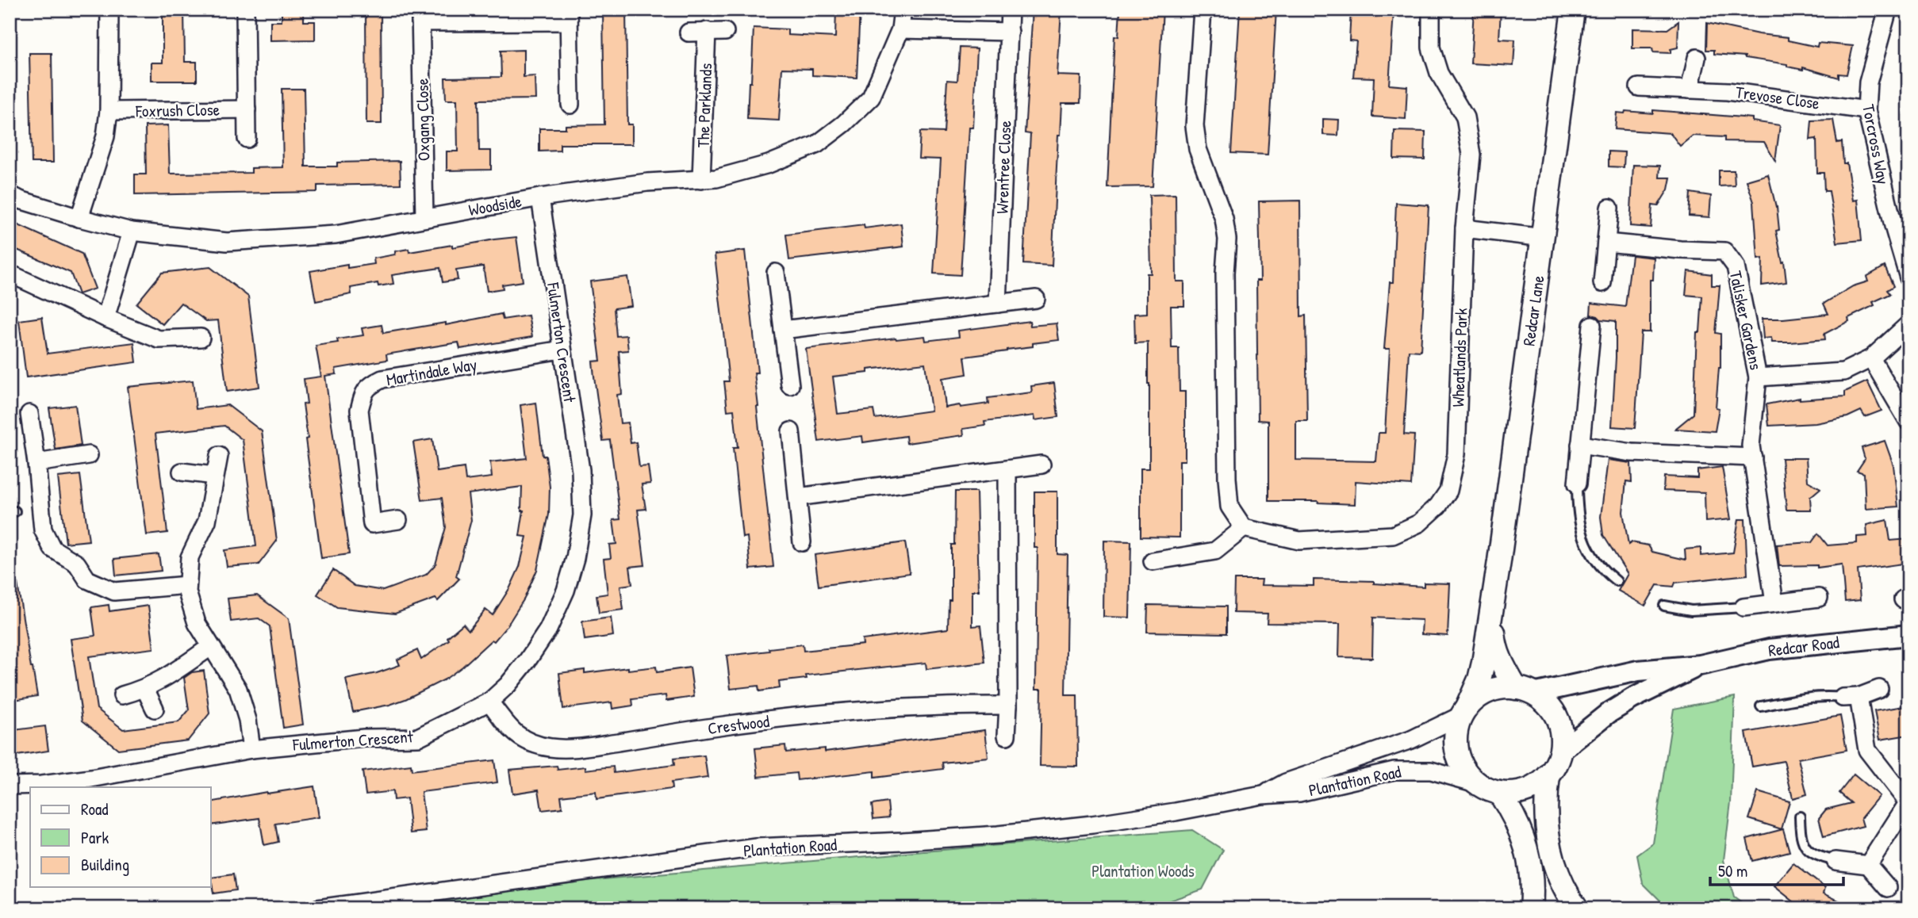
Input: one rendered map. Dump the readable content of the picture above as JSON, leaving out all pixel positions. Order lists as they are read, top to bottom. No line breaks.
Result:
{"streets":{"main road":["Redcar Lane"],"street":["Trevose Close","The Parklands","Foxrush Close","Oxgang Close","Torcross Way","Wrentree Close","Woodside","Talisker Gardens","Fulmerton Crescent","Wheatlands Park","Martindale Way","Redcar Road","Crestwood","Plantation Road"]},"crossings":[["Trevose Close","Torcross Way"],["The Parklands","Woodside"],["Oxgang Close","Woodside"],["Woodside","Fulmerton Crescent"],["Redcar Lane","Redcar Road"],["Redcar Lane","Plantation Road"],["Fulmerton Crescent","Martindale Way"],["Fulmerton Crescent","Crestwood"],["Redcar Road","Plantation Road"]],"parks":["Plantation Woods"],"legend":["Road","Park","Building"],"scale_bar":"50 m"}
